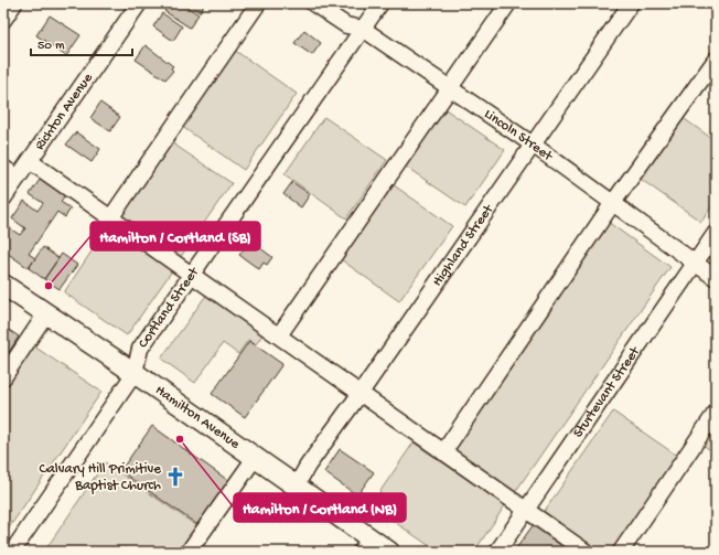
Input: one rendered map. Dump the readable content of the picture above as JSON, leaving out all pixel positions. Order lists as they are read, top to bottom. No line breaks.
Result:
{"streets":{"main road":["Hamilton Avenue"],"street":["Richton Avenue","Lincoln Street","Highland Street","Cortland Street","Sturtevant Street"]},"crossings":[["Lincoln Street","Highland Street"],["Lincoln Street","Cortland Street"],["Lincoln Street","Sturtevant Street"],["Highland Street","Hamilton Avenue"],["Cortland Street","Hamilton Avenue"]],"places":{"other":["Hamilton / Cortland (SB)","Hamilton / Cortland (NB)"],"church":["Calvary Hill Primitive Baptist Church"]},"scale_bar":"50 m"}
